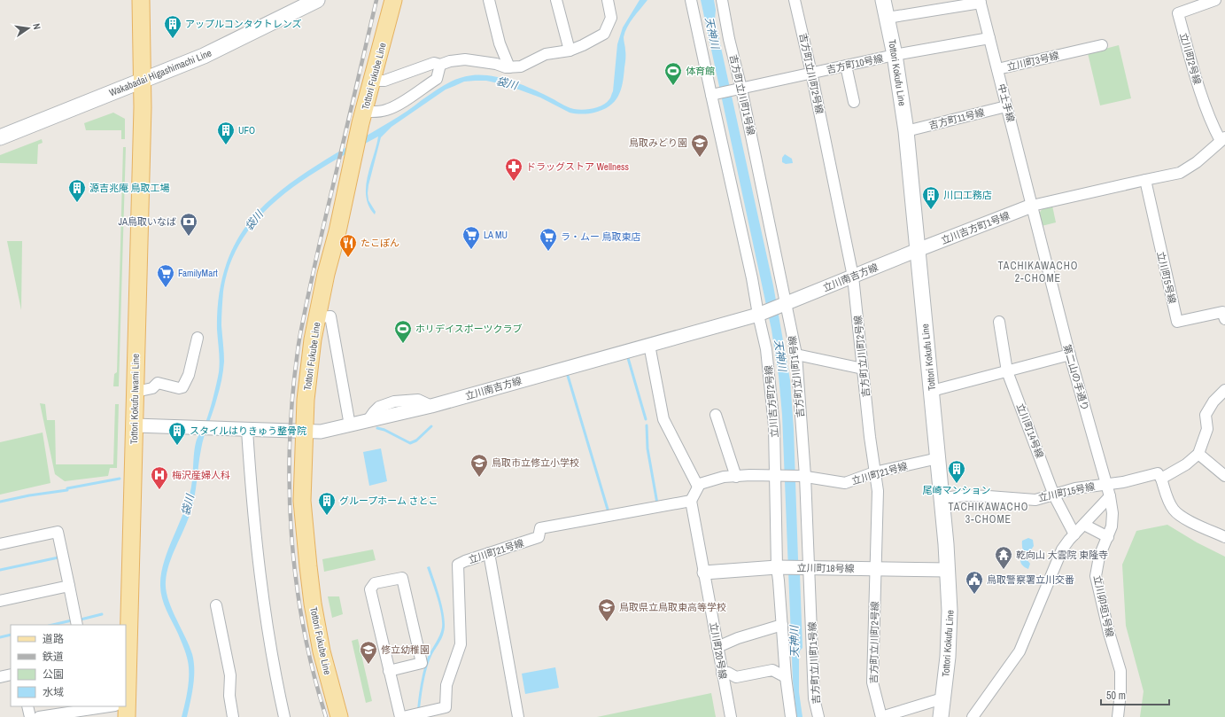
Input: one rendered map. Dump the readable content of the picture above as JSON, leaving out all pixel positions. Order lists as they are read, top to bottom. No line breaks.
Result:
{"streets":{"main road":["Wakabadai Higashimachi Line","Tottori Kokufu Line","Tottori Fukube Line","Tottori Kokufu Iwami Line"],"street":["立川町2号線","立川町3号線","吉方町10号線","吉方町立川町2号線","吉方町立川町1号線","中土手線","吉方町11号線","立川吉方町1号線","立川南吉方線","立川町5号線","第二山の手通り","立川吉方町2号線","立川町14号線","立川町21号線","立川町15号線","立川町18号線","立川卯垣1号線","立川町20号線"]},"crossings":[["立川町3号線","中土手線"],["吉方町10号線","Tottori Kokufu Line"],["吉方町10号線","吉方町立川町2号線"],["吉方町10号線","吉方町立川町1号線"],["吉方町10号線","中土手線"],["吉方町10号線","立川吉方町2号線"],["Wakabadai Higashimachi Line","Tottori Kokufu Iwami Line"],["Tottori Kokufu Line","吉方町11号線"],["Tottori Kokufu Line","立川吉方町1号線"],["Tottori Kokufu Line","立川南吉方線"],["Tottori Kokufu Line","立川町21号線"],["Tottori Kokufu Line","立川町15号線"],["Tottori Kokufu Line","立川町18号線"],["吉方町立川町2号線","立川南吉方線"],["吉方町立川町2号線","立川町21号線"],["吉方町立川町2号線","立川町18号線"],["Tottori Fukube Line","立川南吉方線"],["吉方町立川町1号線","立川南吉方線"],["吉方町立川町1号線","立川町21号線"],["吉方町立川町1号線","立川町18号線"],["中土手線","吉方町11号線"],["中土手線","立川吉方町1号線"],["中土手線","第二山の手通り"],["立川吉方町1号線","立川南吉方線"],["立川吉方町1号線","第二山の手通り"],["立川南吉方線","Tottori Kokufu Iwami Line"],["立川南吉方線","立川吉方町2号線"],["第二山の手通り","立川町15号線"],["第二山の手通り","立川卯垣1号線"],["立川吉方町2号線","立川町21号線"],["立川吉方町2号線","立川町18号線"],["立川町14号線","立川町15号線"],["立川町21号線","立川町20号線"],["立川町18号線","立川町20号線"]],"districts":["TACHIKAWACHO 2-CHOME","TACHIKAWACHO 3-CHOME"],"water":["天神川","袋川"],"places":{"building":["アップルコンタクトレンズ","UFO","源吉兆庵 鳥取工場","川口工務店","スタイルはりきゅう整骨院","尾崎マンション","グループホーム さとこ"],"sports":["体育館","ホリデイスポーツクラブ"],"school or university":["鳥取みどり園","鳥取市立修立小学校","鳥取県立鳥取東高等学校","修立幼稚園"],"pharmacy":["ドラッグストア Wellness"],"bank":["JA鳥取いなば"],"supermarket":["LA MU","ラ・ムー 鳥取東店","FamilyMart"],"restaurant":["たこぽん"],"hospital":["梅沢産婦人科"],"temple":["乾向山 大雲院 東隆寺"],"public building":["鳥取警察署立川交番"]},"legend":["道路","鉄道","公園","水域"],"scale_bar":"50 m","north":"right"}
